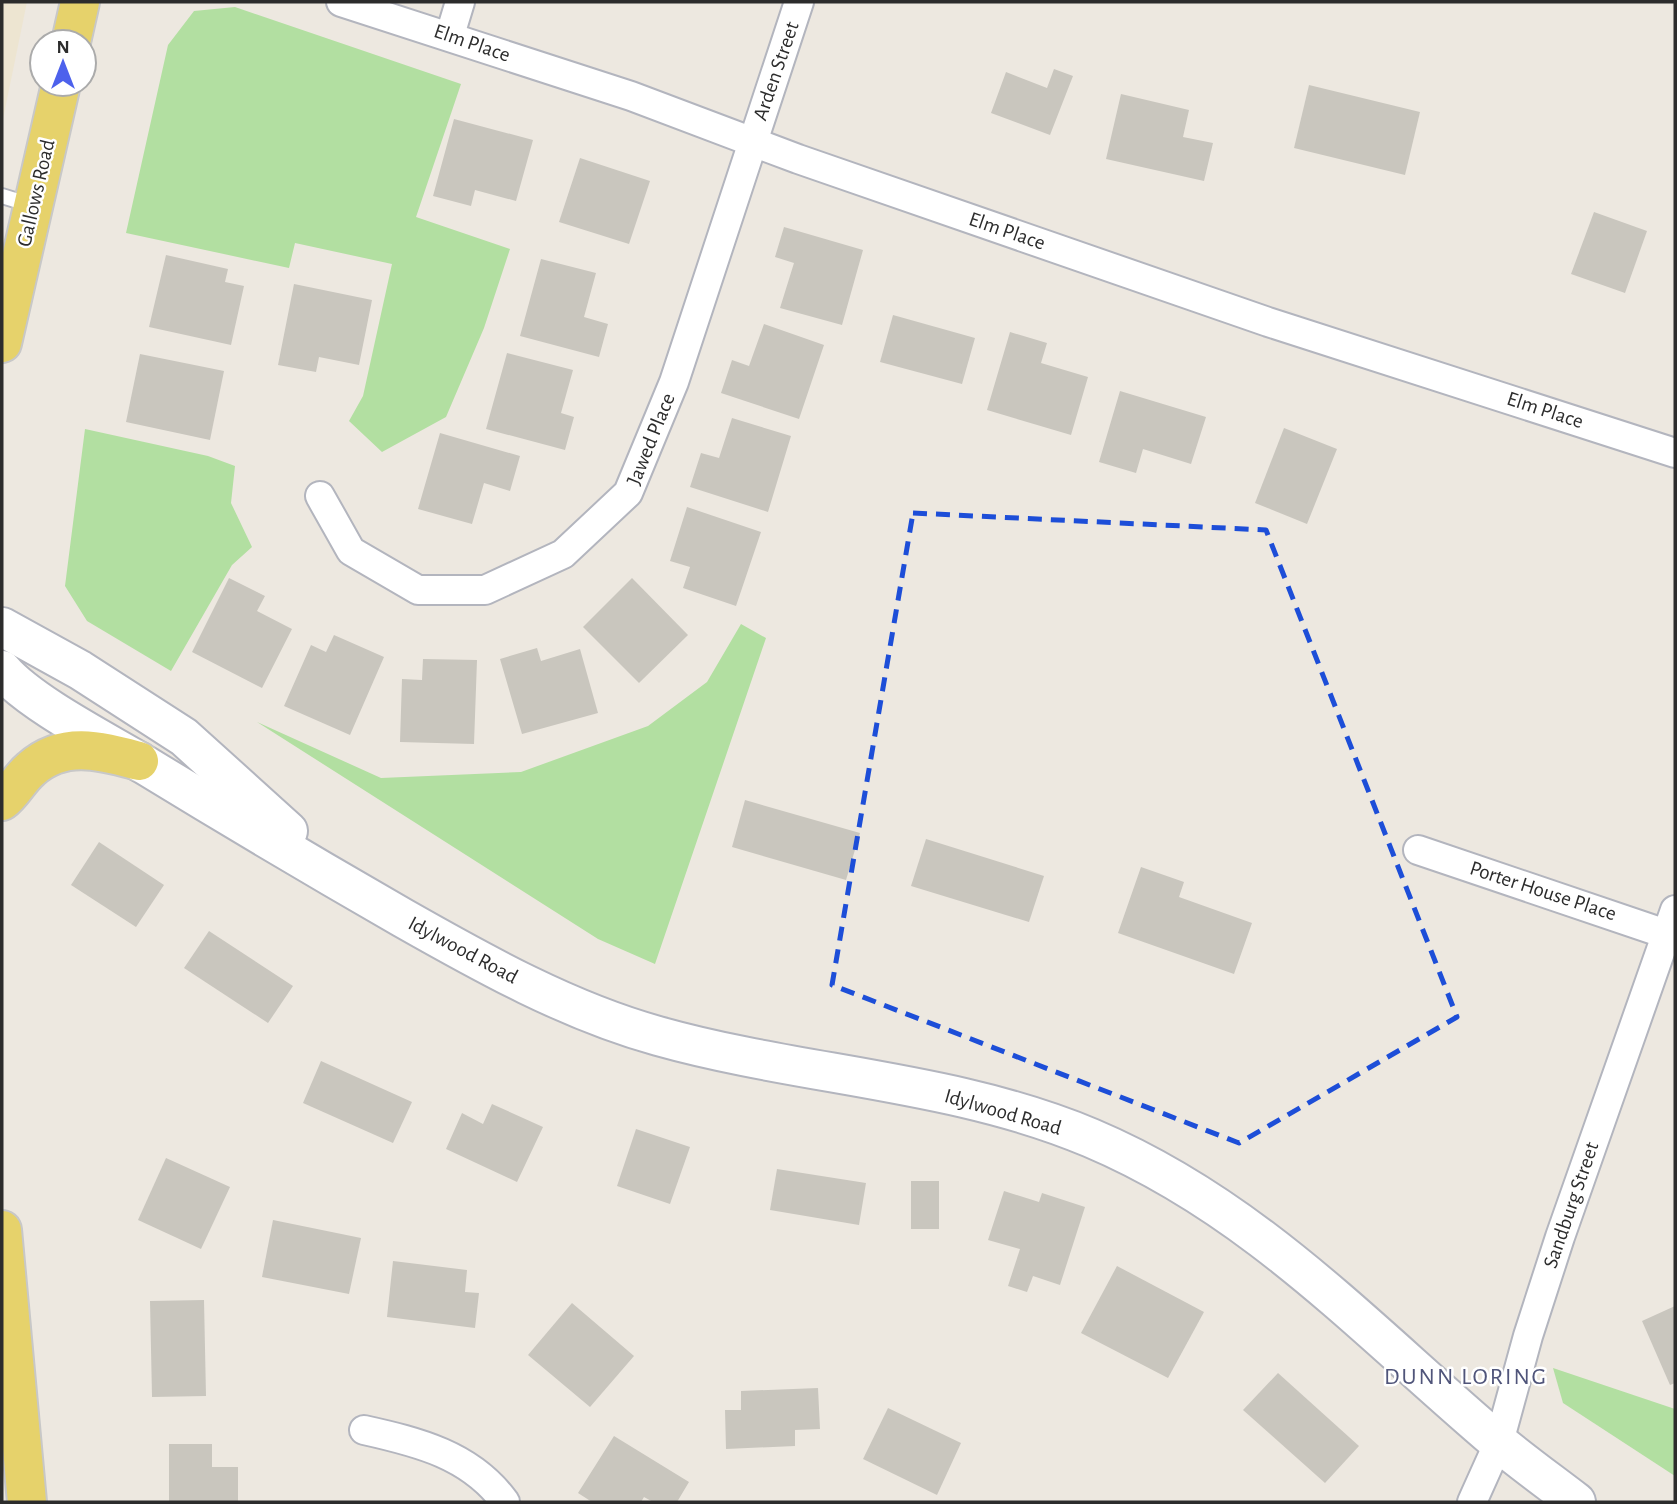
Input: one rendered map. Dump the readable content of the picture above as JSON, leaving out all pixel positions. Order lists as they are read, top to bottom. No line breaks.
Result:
{"streets":{"main road":["Gallows Road","Idylwood Road"],"street":["Elm Place","Arden Street","Jawed Place","Porter House Place","Sandburg Street"]},"crossings":[["Elm Place","Arden Street"],["Elm Place","Jawed Place"],["Arden Street","Jawed Place"],["Porter House Place","Sandburg Street"],["Idylwood Road","Sandburg Street"]],"districts":["DUNN LORING"],"north":"top"}
